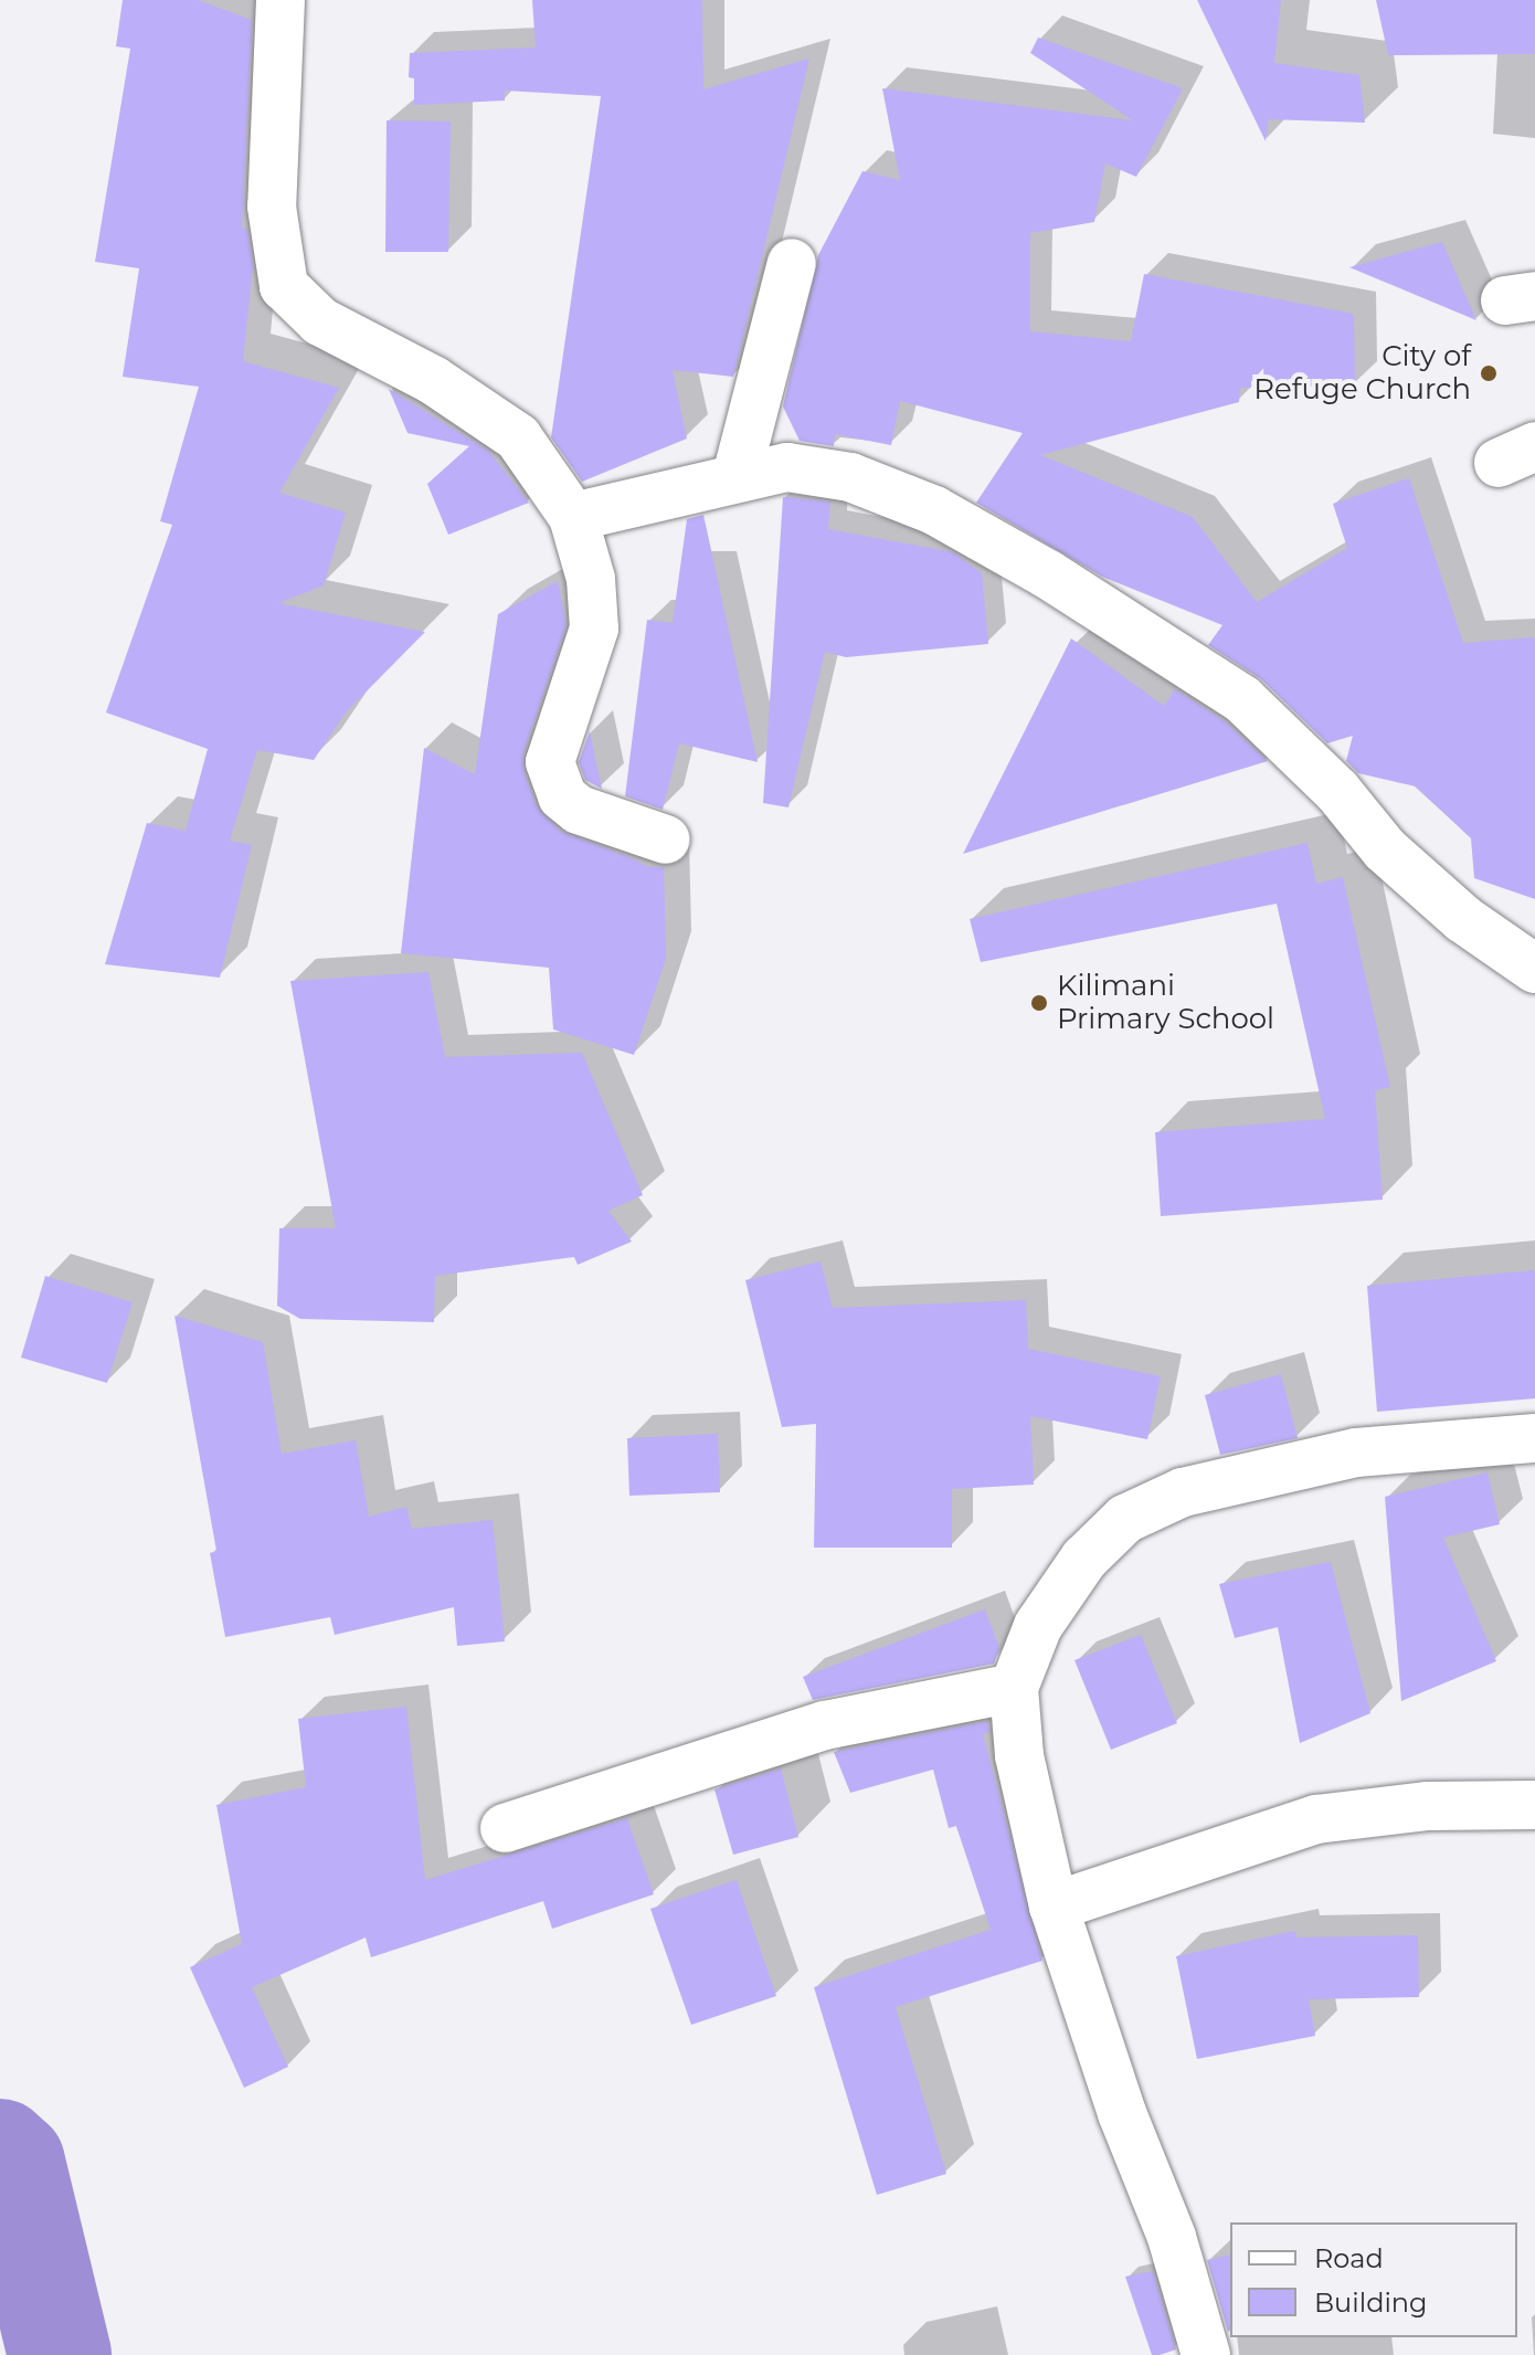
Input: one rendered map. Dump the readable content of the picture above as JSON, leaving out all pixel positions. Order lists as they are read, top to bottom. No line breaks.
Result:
{"places":["City of Refuge Church","Kilimani Primary School"],"legend":["Road","Building"]}
